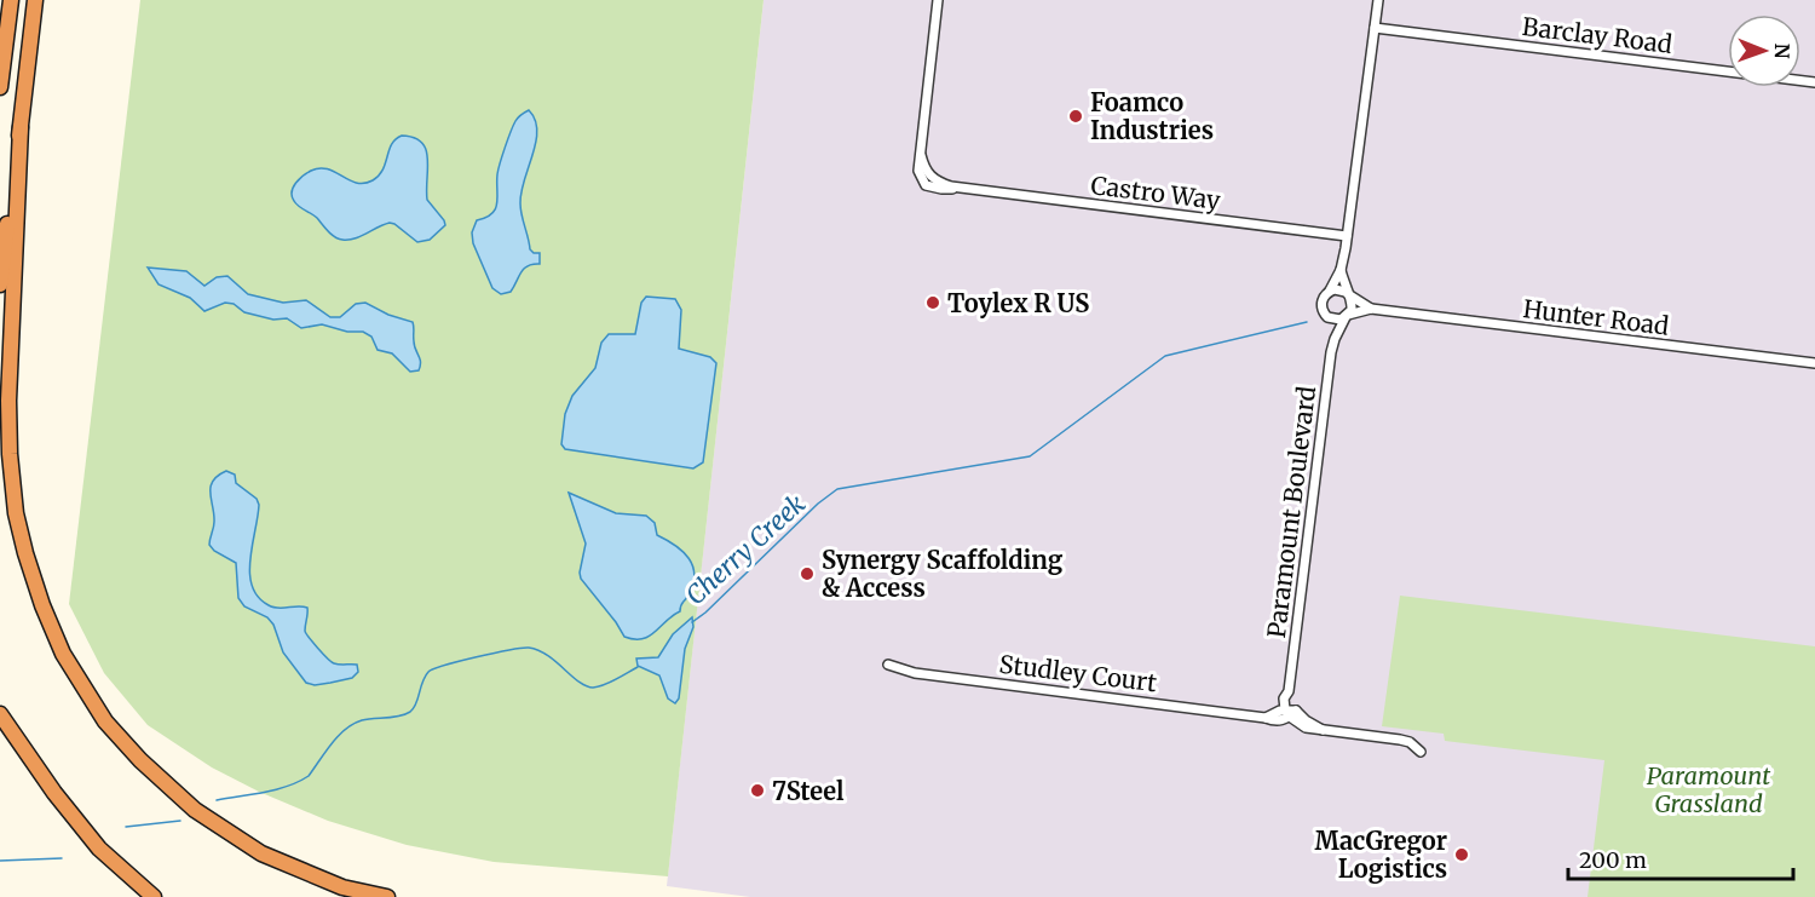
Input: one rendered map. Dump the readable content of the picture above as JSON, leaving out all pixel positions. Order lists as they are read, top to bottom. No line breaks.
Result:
{"streets":{"street":["Barclay Road","Castro Way","Hunter Road","Paramount Boulevard","Studley Court"]},"crossings":[["Hunter Road","Paramount Boulevard"],["Paramount Boulevard","Studley Court"]],"water":["Cherry Creek"],"parks":["Paramount Grassland"],"places":["Foamco Industries","Toylex R US","Synergy Scaffolding & Access","7Steel","MacGregor Logistics"],"scale_bar":"200 m","north":"right"}
